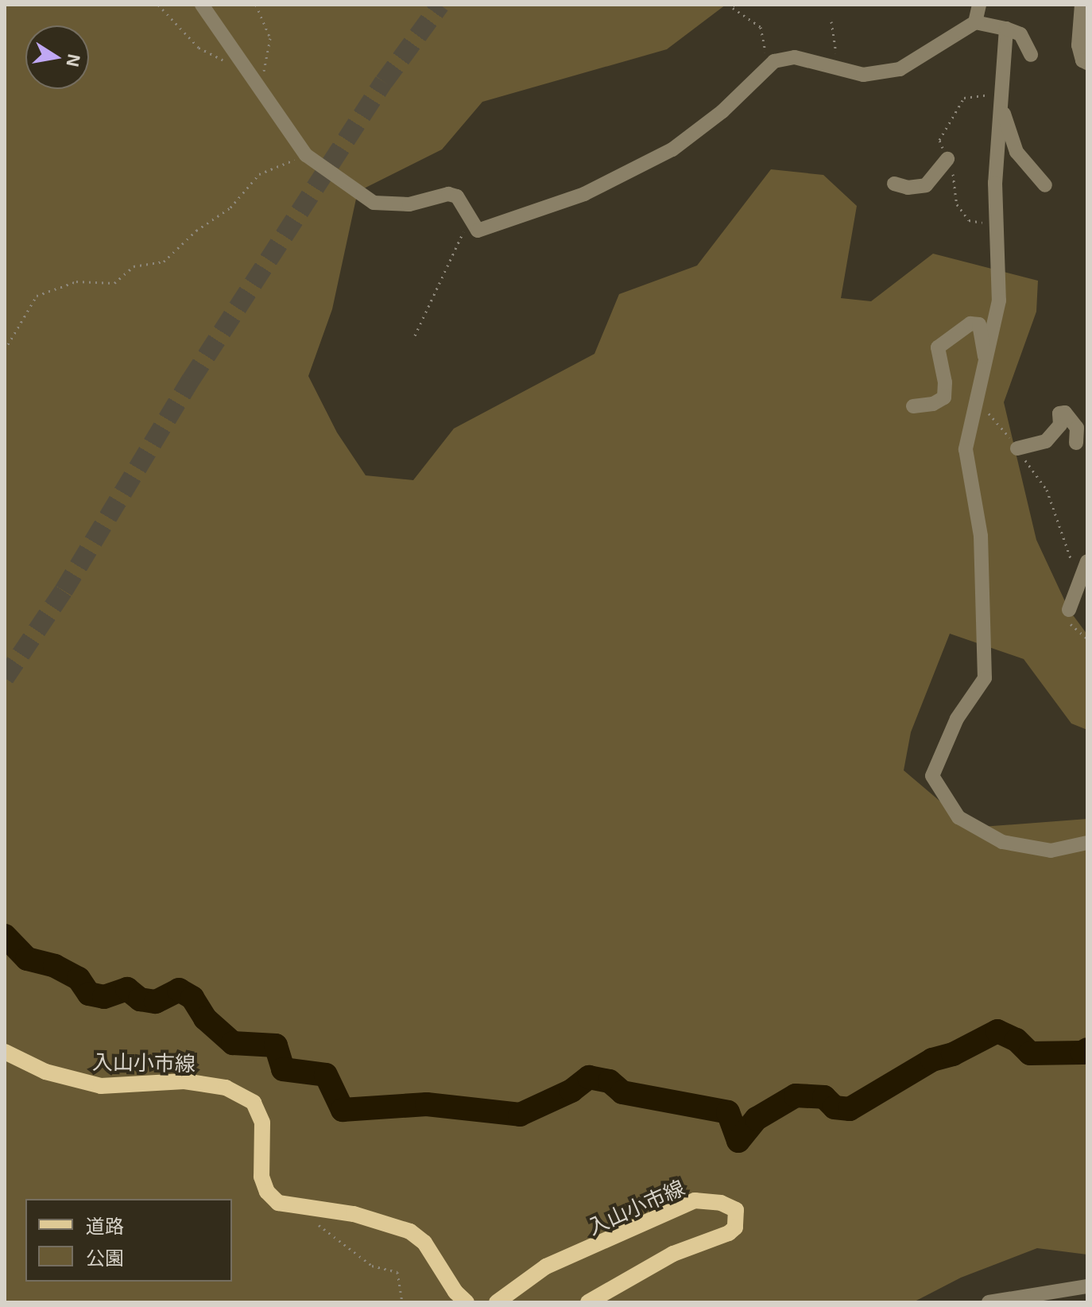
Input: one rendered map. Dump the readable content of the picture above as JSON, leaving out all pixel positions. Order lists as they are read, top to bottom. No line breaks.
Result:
{"streets":{"main road":["入山小市線"]},"legend":["道路","公園"],"north":"right"}
